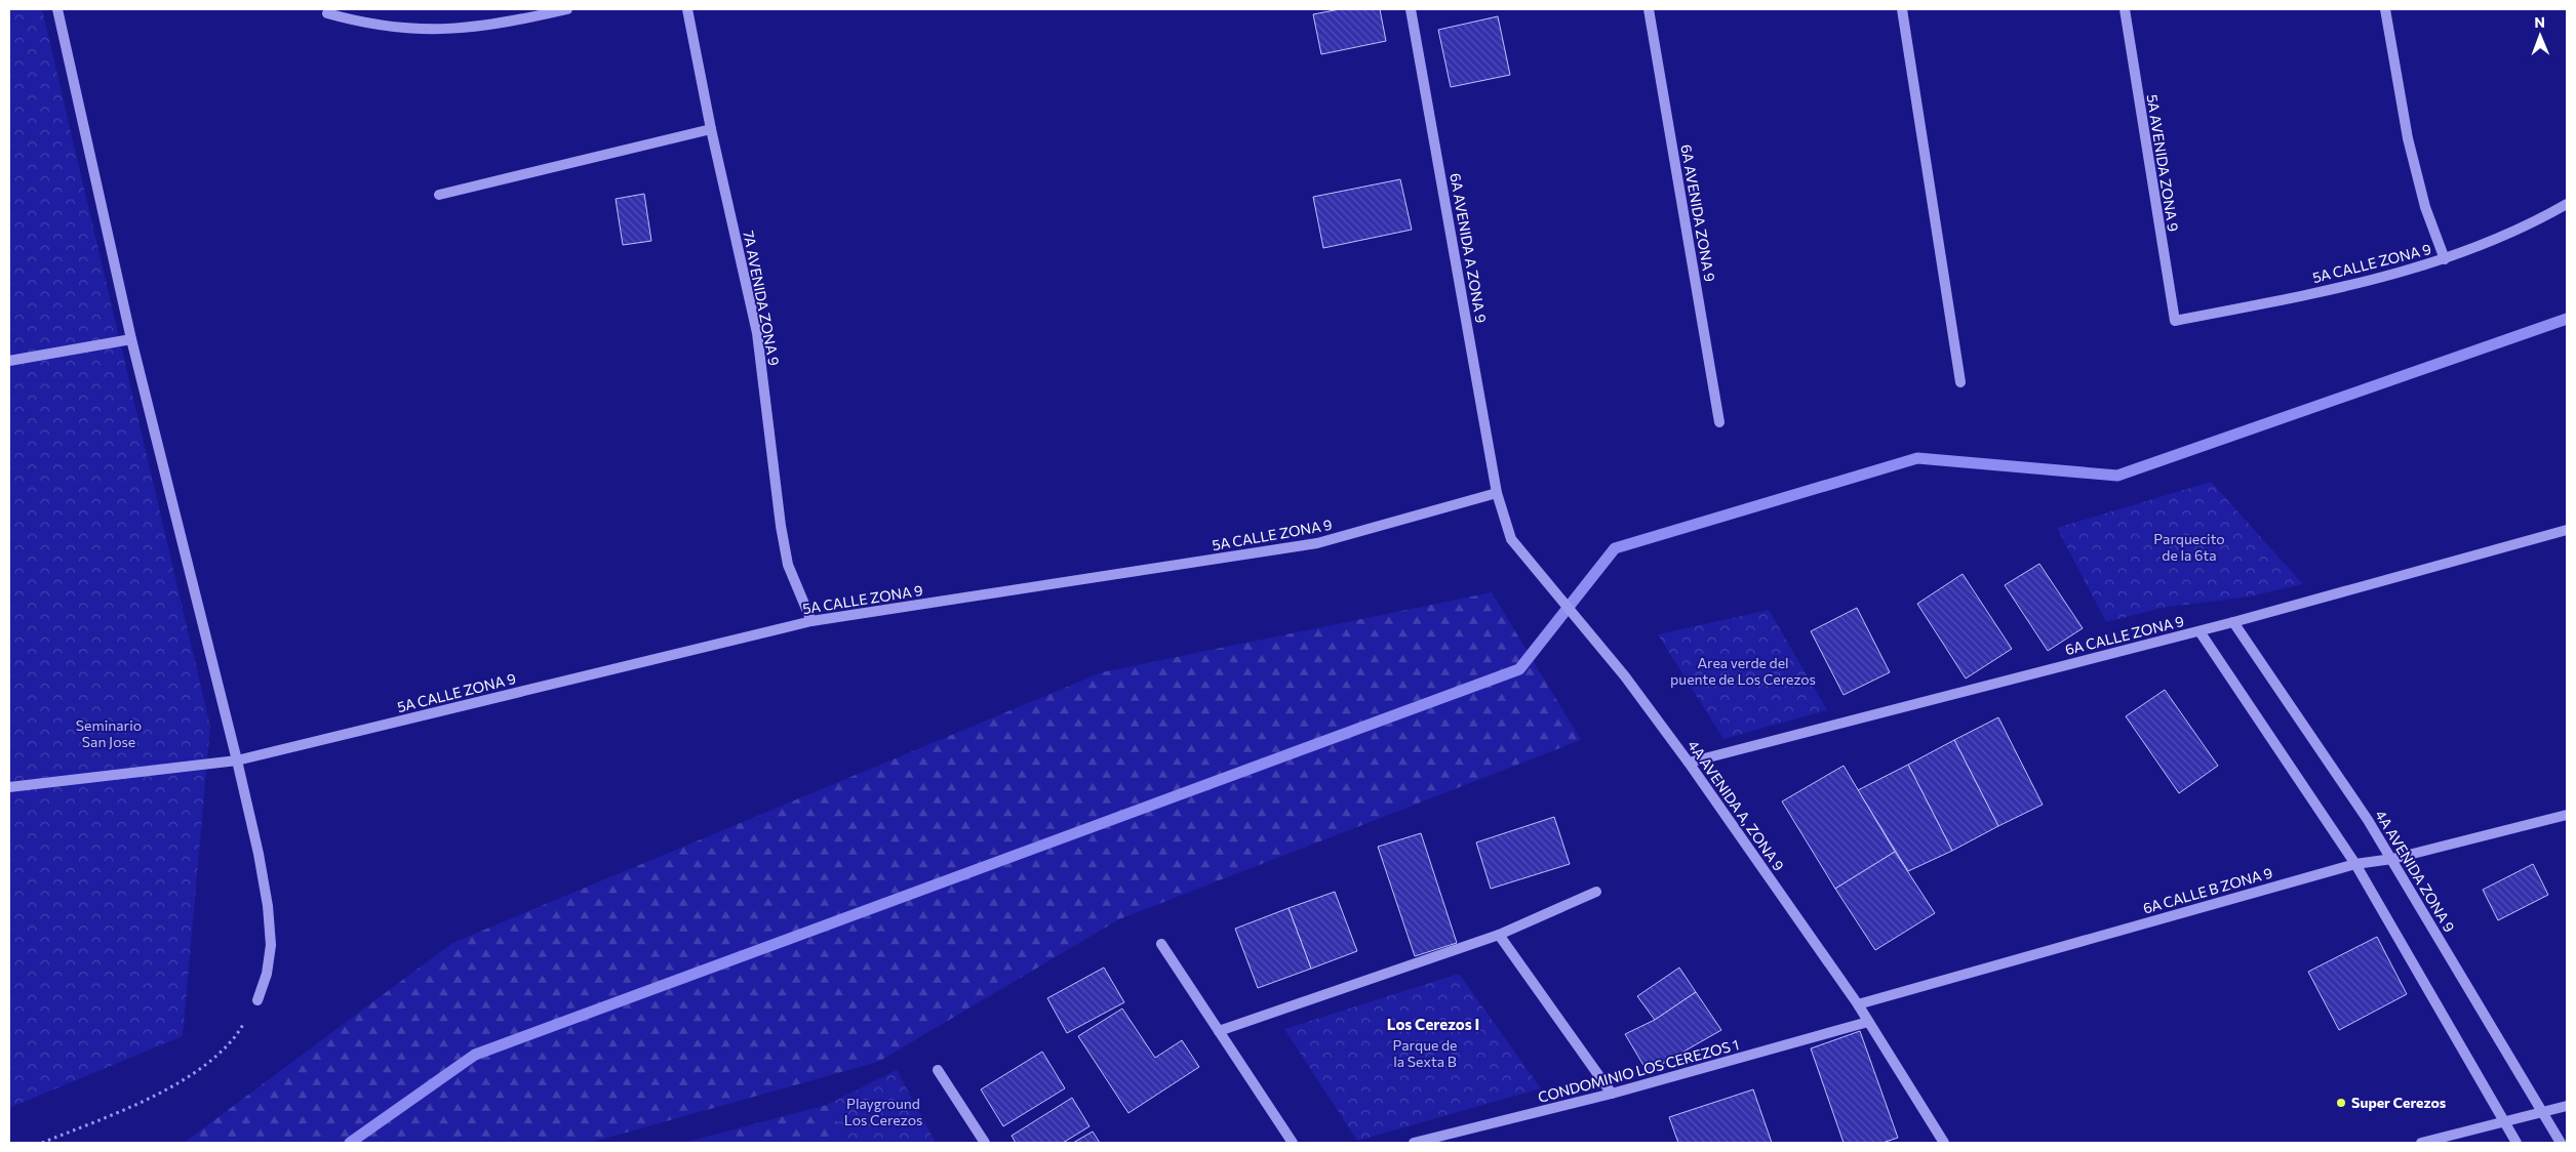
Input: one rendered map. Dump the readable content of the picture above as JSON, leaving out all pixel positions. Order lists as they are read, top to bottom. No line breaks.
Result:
{"streets":{"street":["5A AVENIDA ZONA 9","6A AVENIDA ZONA 9","6A AVENIDA A ZONA 9","5A CALLE ZONA 9","7A AVENIDA ZONA 9","6A CALLE ZONA 9","4A AVENIDA A, ZONA 9","4A AVENIDA ZONA 9","6A CALLE B ZONA 9","CONDOMINIO LOS CEREZOS 1"]},"crossings":[["5A AVENIDA ZONA 9","5A CALLE ZONA 9"],["6A AVENIDA A ZONA 9","5A CALLE ZONA 9"],["6A AVENIDA A ZONA 9","4A AVENIDA A, ZONA 9"],["5A CALLE ZONA 9","7A AVENIDA ZONA 9"],["5A CALLE ZONA 9","4A AVENIDA A, ZONA 9"],["6A CALLE ZONA 9","4A AVENIDA A, ZONA 9"],["6A CALLE ZONA 9","4A AVENIDA ZONA 9"],["4A AVENIDA A, ZONA 9","6A CALLE B ZONA 9"],["4A AVENIDA A, ZONA 9","CONDOMINIO LOS CEREZOS 1"],["4A AVENIDA ZONA 9","6A CALLE B ZONA 9"]],"districts":["Los Cerezos I"],"parks":["Parquecito de la 6ta","Area verde del puente de Los Cerezos","Seminario San Jose","Parque de la Sexta B","Playground Los Cerezos"],"places":["Super Cerezos"],"north":"top"}
